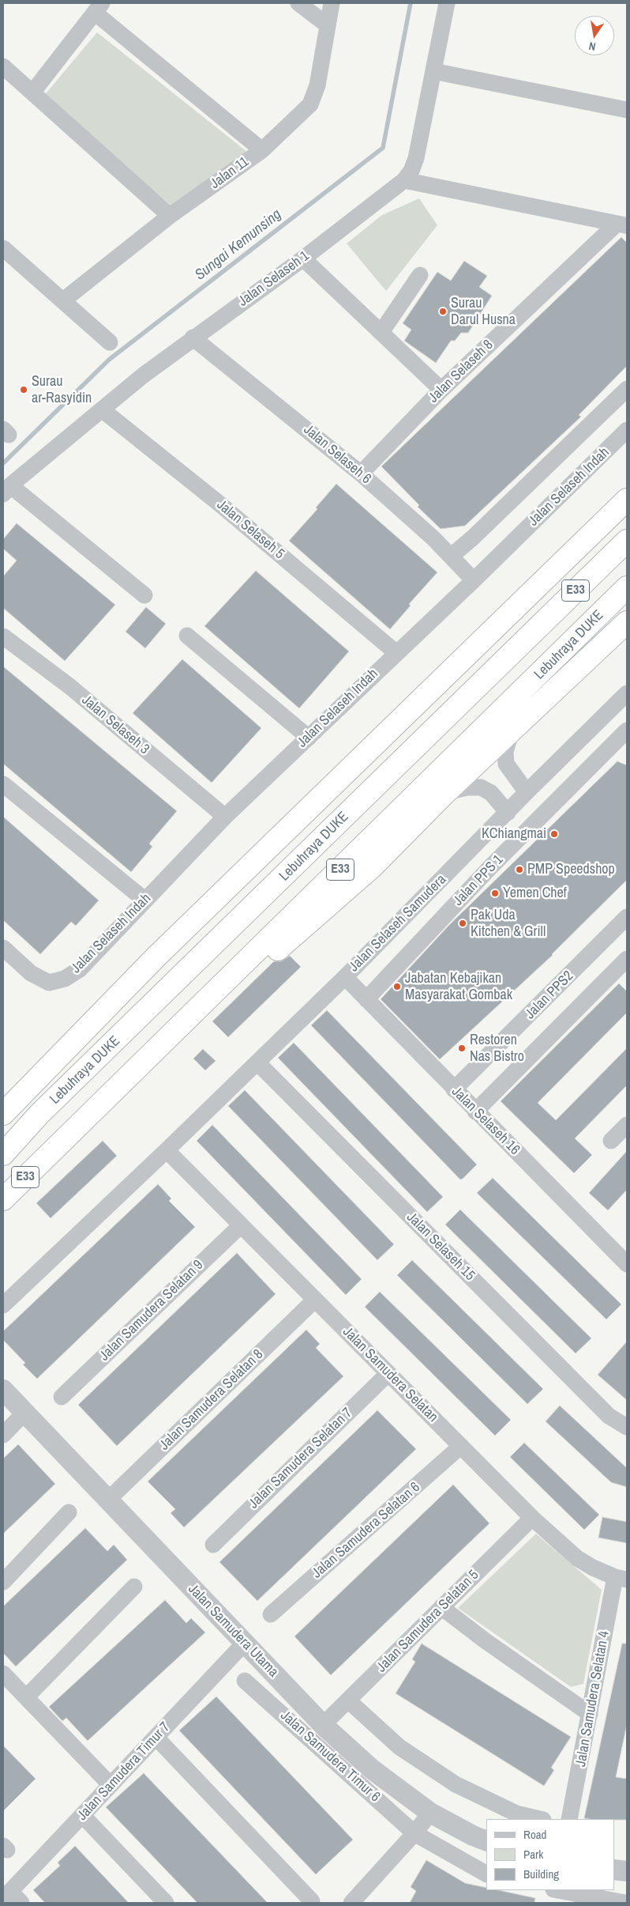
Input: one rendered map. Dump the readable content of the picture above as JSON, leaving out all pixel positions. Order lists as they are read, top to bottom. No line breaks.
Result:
{"streets":{"highway":["E33","Lebuhraya DUKE"],"street":["Jalan 11","Jalan Selaseh 1","Jalan Selaseh 8","Jalan Selaseh 6","Jalan Selaseh Indah","Jalan Selaseh 5","Jalan Selaseh 3","Jalan PPS 1","Jalan Selaseh Samudera","Jalan PPS2","Jalan Selaseh 16","Jalan Selaseh 15","Jalan Samudera Selatan 9","Jalan Samudera Selatan","Jalan Samudera Selatan 8","Jalan Samudera Selatan 7","Jalan Samudera Selatan 6","Jalan Samudera Selatan 5","Jalan Samudera Utama","Jalan Samudera Selatan 4","Jalan Samudera Timur 6","Jalan Samudera Timur 7"]},"crossings":[["Jalan Selaseh 1","Jalan Selaseh 6"],["Jalan Selaseh 1","Jalan Selaseh 5"],["Jalan Selaseh 8","Jalan Selaseh 6"],["Jalan Selaseh 6","Jalan Selaseh Indah"],["Jalan Selaseh Indah","Jalan Selaseh 5"],["Jalan Selaseh Indah","Jalan Selaseh 3"],["Jalan PPS 1","Jalan Selaseh 16"],["Jalan Selaseh Samudera","Jalan Selaseh 16"],["Jalan Selaseh Samudera","Jalan Selaseh 15"],["Jalan Selaseh Samudera","Jalan Samudera Selatan"],["Jalan PPS2","Jalan Selaseh 16"],["Jalan Samudera Selatan 9","Jalan Samudera Selatan"],["Jalan Samudera Selatan","Jalan Samudera Selatan 8"],["Jalan Samudera Selatan","Jalan Samudera Selatan 7"],["Jalan Samudera Selatan","Jalan Samudera Selatan 6"],["Jalan Samudera Selatan","Jalan Samudera Selatan 5"],["Jalan Samudera Selatan","Jalan Samudera Selatan 4"],["Jalan Samudera Selatan 8","Jalan Samudera Utama"],["Jalan Samudera Selatan 5","Jalan Samudera Utama"],["Jalan Samudera Utama","Jalan Samudera Timur 7"]],"water":["Sungai Kemunsing"],"places":["Surau Darul Husna","Surau ar-Rasyidin","KChiangmai","PMP Speedshop","Yemen Chef","Pak Uda Kitchen & Grill","Jabatan Kebajikan Masyarakat Gombak","Restoren Nas Bistro"],"legend":["Road","Park","Building"],"north":"bottom"}
